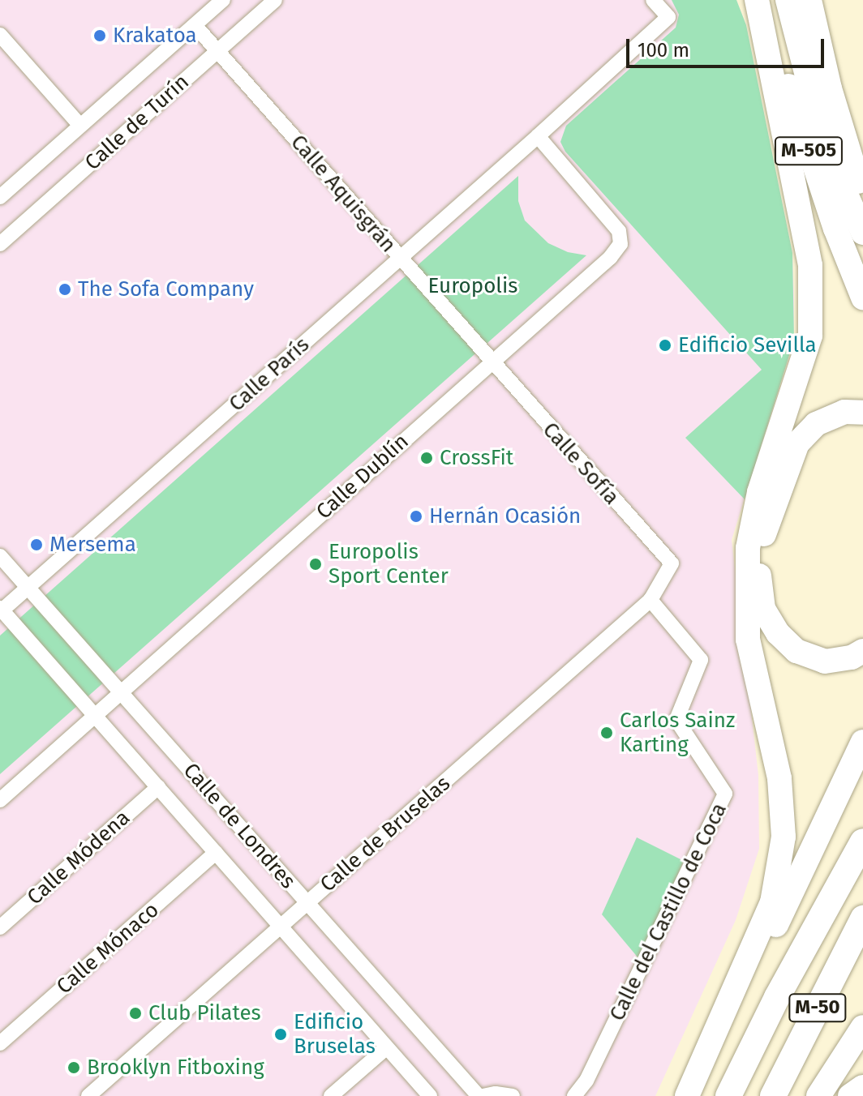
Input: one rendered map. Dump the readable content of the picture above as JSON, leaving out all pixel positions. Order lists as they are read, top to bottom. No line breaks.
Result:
{"streets":{"highway":["M-505","M-50"],"street":["Calle de Turín","Calle Aquisgrán","Calle París","Calle Sofía","Calle Dublín","Calle de Londres","Calle de Bruselas","Calle Módena","Calle del Castillo de Coca","Calle Mónaco"]},"crossings":[["Calle de Turín","Calle Aquisgrán"],["Calle Aquisgrán","Calle París"],["Calle Aquisgrán","Calle Sofía"],["Calle Aquisgrán","Calle Dublín"],["Calle París","Calle Dublín"],["Calle París","Calle de Londres"],["Calle Sofía","Calle Dublín"],["Calle Sofía","Calle de Bruselas"],["Calle Dublín","Calle de Londres"],["Calle de Londres","Calle de Bruselas"],["Calle de Londres","Calle Módena"],["Calle de Londres","Calle Mónaco"],["Calle de Bruselas","Calle del Castillo de Coca"]],"parks":["Europolis"],"places":["Krakatoa","The Sofa Company","Edificio Sevilla","CrossFit","Hernán Ocasión","Mersema","Europolis Sport Center","Carlos Sainz Karting","Club Pilates","Edificio Bruselas","Brooklyn Fitboxing"],"scale_bar":"100 m"}
